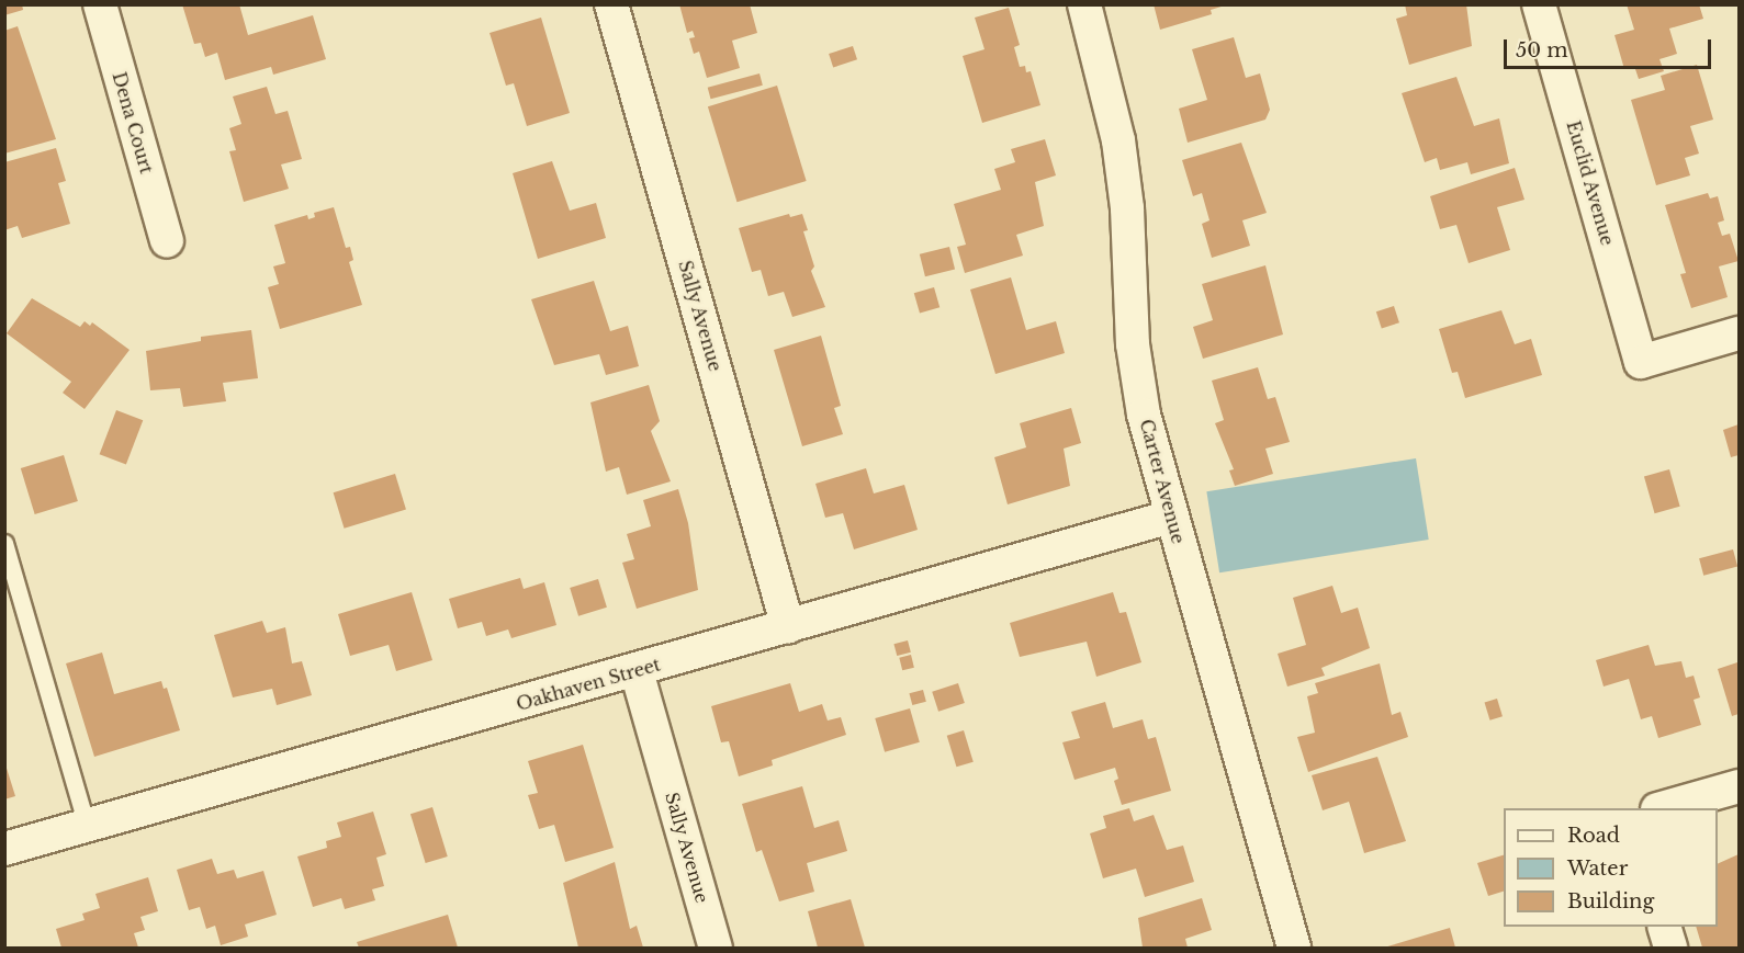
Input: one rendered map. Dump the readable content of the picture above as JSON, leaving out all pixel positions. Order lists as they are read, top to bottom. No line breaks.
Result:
{"streets":{"street":["Dena Court","Euclid Avenue","Sally Avenue","Carter Avenue","Oakhaven Street"]},"crossings":[["Sally Avenue","Oakhaven Street"],["Carter Avenue","Oakhaven Street"]],"legend":["Road","Water","Building"],"scale_bar":"50 m"}
